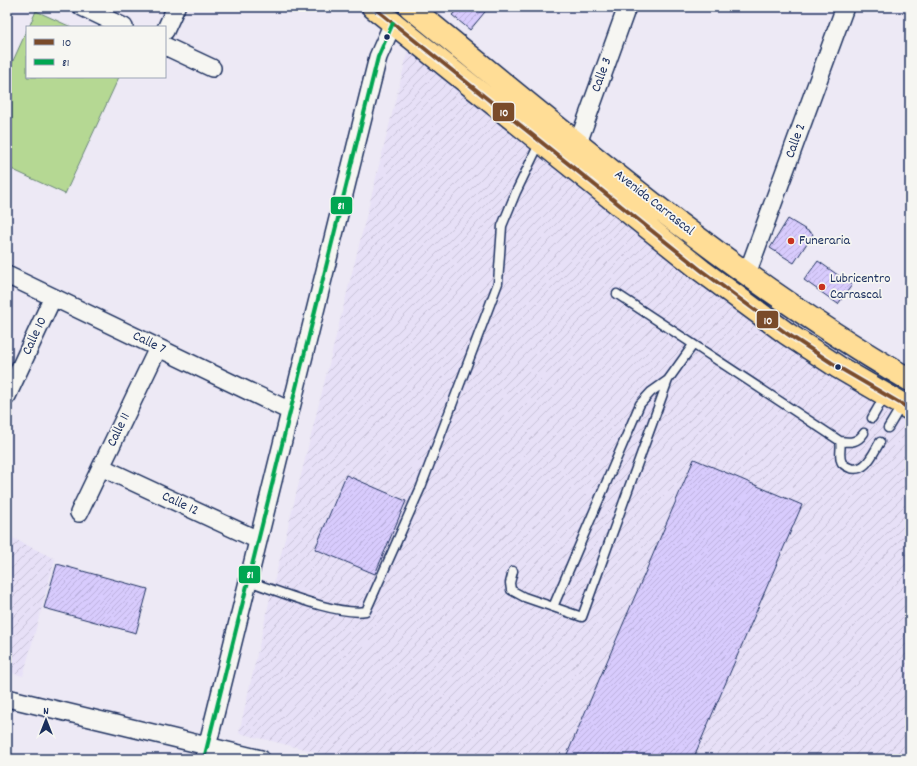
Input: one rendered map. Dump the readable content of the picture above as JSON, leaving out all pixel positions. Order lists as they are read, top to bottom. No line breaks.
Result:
{"streets":{"main road":["Avenida Carrascal"],"street":["Calle 3","Calle 2","Calle 10","Calle 7","Calle 11","Calle 12"]},"crossings":[["Calle 3","Avenida Carrascal"],["Calle 2","Avenida Carrascal"],["Calle 10","Calle 7"],["Calle 7","Calle 11"],["Calle 11","Calle 12"]],"places":["Funeraria","Lubricentro Carrascal"],"lines":["transit line 10","transit line 81"],"legend":["10","81"],"north":"top"}
